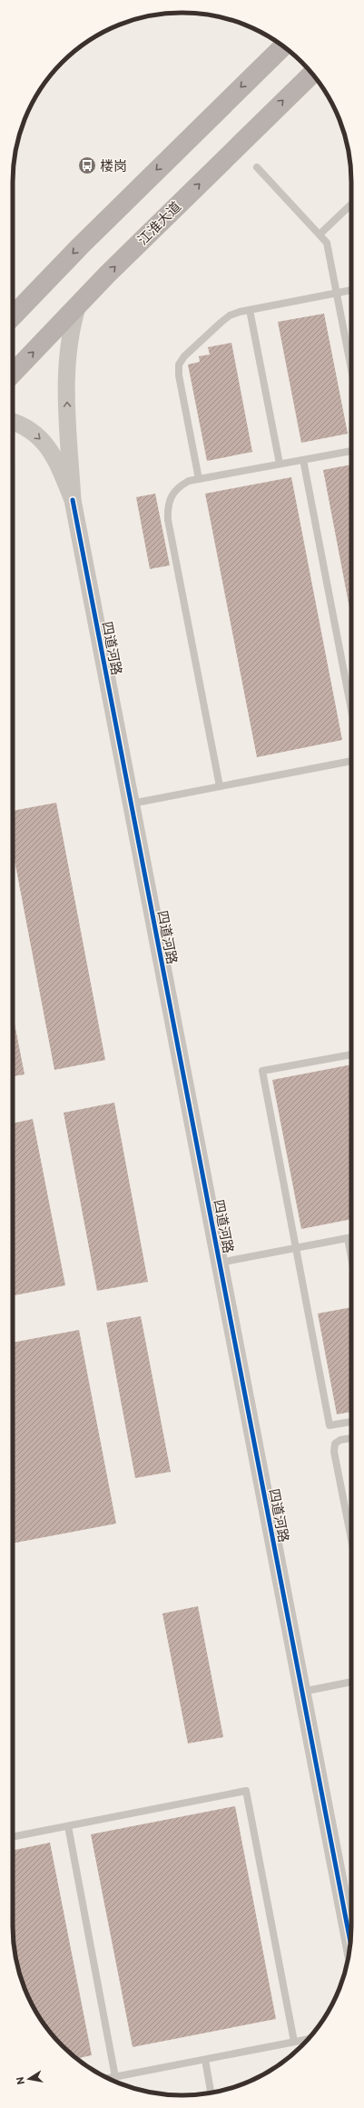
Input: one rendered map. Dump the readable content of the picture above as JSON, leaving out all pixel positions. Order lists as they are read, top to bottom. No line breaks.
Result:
{"streets":{"main road":["江淮大道"],"street":["四道河路"]},"places":{"bus stop":["楼岗"]},"north":"left"}
